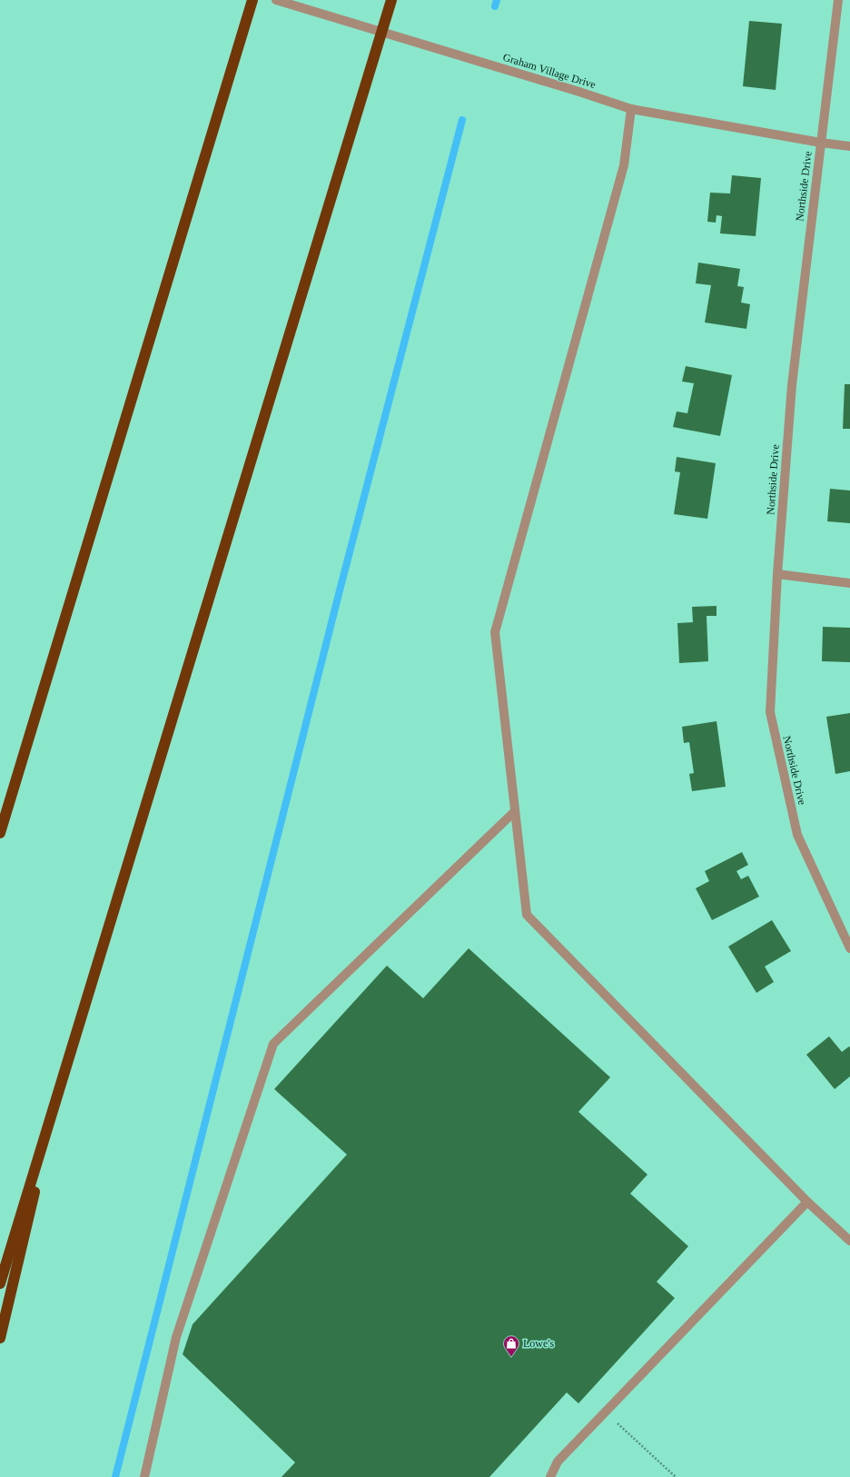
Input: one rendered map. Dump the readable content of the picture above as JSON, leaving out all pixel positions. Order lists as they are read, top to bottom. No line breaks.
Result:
{"streets":{"street":["Graham Village Drive","Northside Drive"]},"crossings":[["Graham Village Drive","Northside Drive"]],"places":{"shop":["Lowe's"]}}
